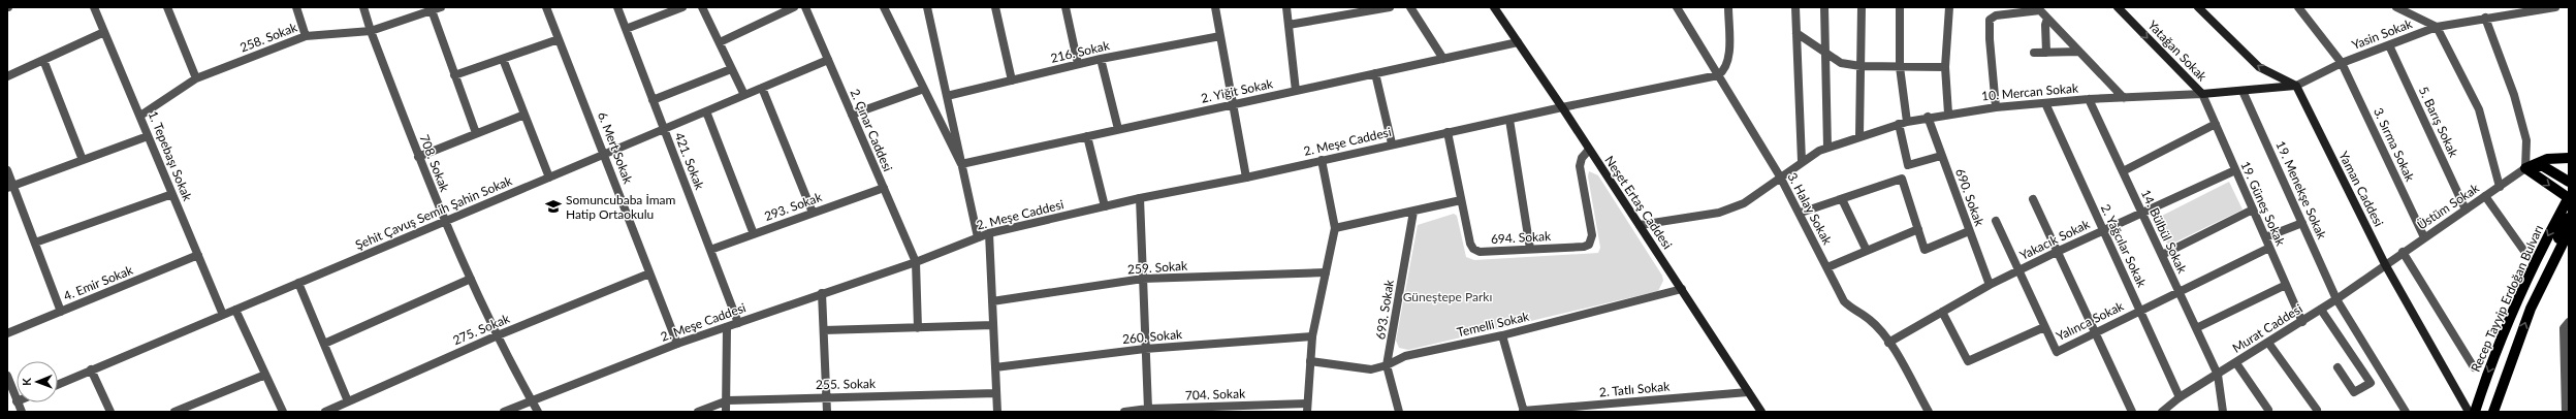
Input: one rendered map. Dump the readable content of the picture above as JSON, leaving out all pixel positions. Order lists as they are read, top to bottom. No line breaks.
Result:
{"streets":{"main road":["Yatağan Sokak","10. Mercan Sokak","Yaman Caddesi","Neşet Ertaş Caddesi","Recep Tayyip Erdoğan Bulvarı"],"street":["Yasin Sokak","258. Sokak","216. Sokak","2. Yiğit Sokak","5. Barış Sokak","2. Çınar Caddesi","2. Meşe Caddesi","3. Sırma Sokak","6. Mert Sokak","1. Tepebaşı Sokak","421. Sokak","708. Sokak","19. Menekşe Sokak","690. Sokak","19. Güneş Sokak","293. Sokak","Üstüm Sokak","3. Halay Sokak","Şehit Çavuş Semih Şahin Sokak","14. Bülbül Sokak","694. Sokak","Yakacık Sokak","2. Yağcılar Sokak","259. Sokak","4. Emir Sokak","693. Sokak","Yalınca Sokak","Temelli Sokak","Murat Caddesi","275. Sokak","260. Sokak","255. Sokak","2. Tatlı Sokak","704. Sokak"]},"crossings":[["Yasin Sokak","10. Mercan Sokak"],["Yasin Sokak","5. Barış Sokak"],["Yasin Sokak","3. Sırma Sokak"],["Yasin Sokak","Yaman Caddesi"],["258. Sokak","1. Tepebaşı Sokak"],["258. Sokak","708. Sokak"],["Yatağan Sokak","10. Mercan Sokak"],["Yatağan Sokak","19. Güneş Sokak"],["2. Yiğit Sokak","Neşet Ertaş Caddesi"],["10. Mercan Sokak","Yaman Caddesi"],["10. Mercan Sokak","19. Menekşe Sokak"],["10. Mercan Sokak","690. Sokak"],["10. Mercan Sokak","Neşet Ertaş Caddesi"],["10. Mercan Sokak","19. Güneş Sokak"],["10. Mercan Sokak","3. Halay Sokak"],["10. Mercan Sokak","14. Bülbül Sokak"],["10. Mercan Sokak","2. Yağcılar Sokak"],["5. Barış Sokak","Üstüm Sokak"],["2. Çınar Caddesi","2. Meşe Caddesi"],["2. Çınar Caddesi","293. Sokak"],["2. Çınar Caddesi","Şehit Çavuş Semih Şahin Sokak"],["2. Meşe Caddesi","6. Mert Sokak"],["2. Meşe Caddesi","421. Sokak"],["2. Meşe Caddesi","708. Sokak"],["2. Meşe Caddesi","Neşet Ertaş Caddesi"],["2. Meşe Caddesi","3. Halay Sokak"],["2. Meşe Caddesi","694. Sokak"],["3. Sırma Sokak","Üstüm Sokak"],["6. Mert Sokak","Şehit Çavuş Semih Şahin Sokak"],["6. Mert Sokak","275. Sokak"],["1. Tepebaşı Sokak","Şehit Çavuş Semih Şahin Sokak"],["1. Tepebaşı Sokak","4. Emir Sokak"],["421. Sokak","293. Sokak"],["421. Sokak","Şehit Çavuş Semih Şahin Sokak"],["708. Sokak","Şehit Çavuş Semih Şahin Sokak"],["708. Sokak","275. Sokak"],["Yaman Caddesi","Üstüm Sokak"],["Yaman Caddesi","Murat Caddesi"],["19. Menekşe Sokak","Murat Caddesi"],["690. Sokak","Yakacık Sokak"],["Neşet Ertaş Caddesi","694. Sokak"],["Neşet Ertaş Caddesi","Temelli Sokak"],["Neşet Ertaş Caddesi","2. Tatlı Sokak"],["19. Güneş Sokak","Yakacık Sokak"],["19. Güneş Sokak","Yalınca Sokak"],["19. Güneş Sokak","Murat Caddesi"],["Üstüm Sokak","Murat Caddesi"],["3. Halay Sokak","Yakacık Sokak"],["14. Bülbül Sokak","Yakacık Sokak"],["14. Bülbül Sokak","Yalınca Sokak"],["14. Bülbül Sokak","Murat Caddesi"],["Yakacık Sokak","2. Yağcılar Sokak"],["2. Yağcılar Sokak","Yalınca Sokak"],["2. Yağcılar Sokak","Murat Caddesi"],["693. Sokak","Temelli Sokak"]],"parks":["Güneştepe Parkı"],"places":{"school or university":["Somuncubaba İmam Hatip Ortaokulu"]},"north":"left"}
